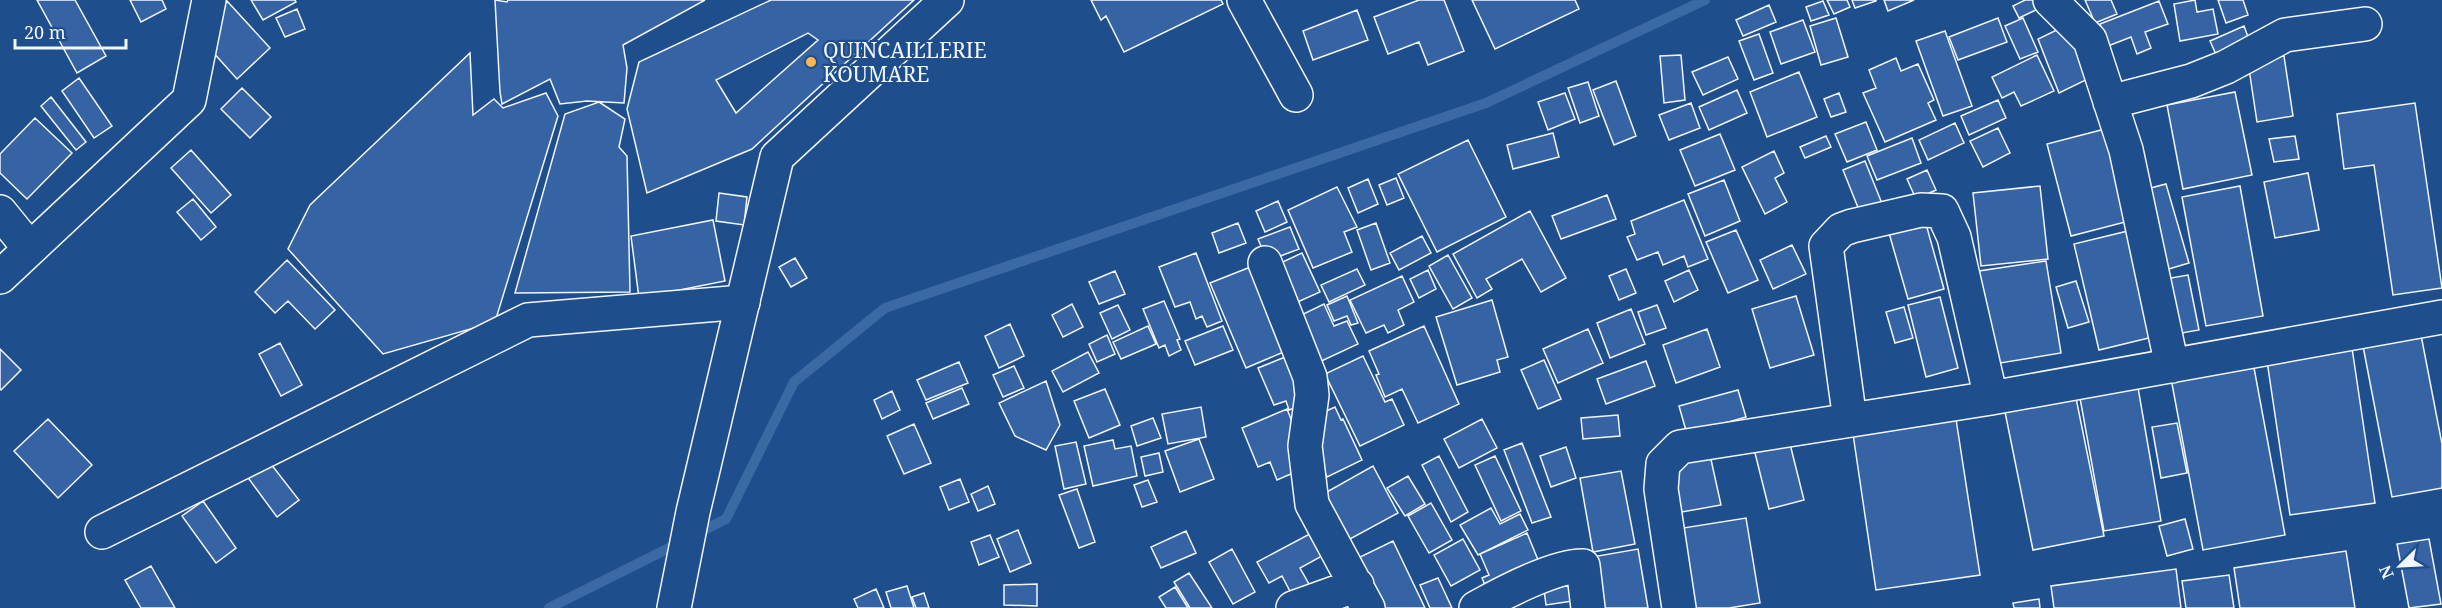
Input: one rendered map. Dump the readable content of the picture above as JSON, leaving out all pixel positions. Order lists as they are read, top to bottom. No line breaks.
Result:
{"places":["QUINCAILLERIE KOUMARE"],"scale_bar":"20 m","north":"bottom left"}
